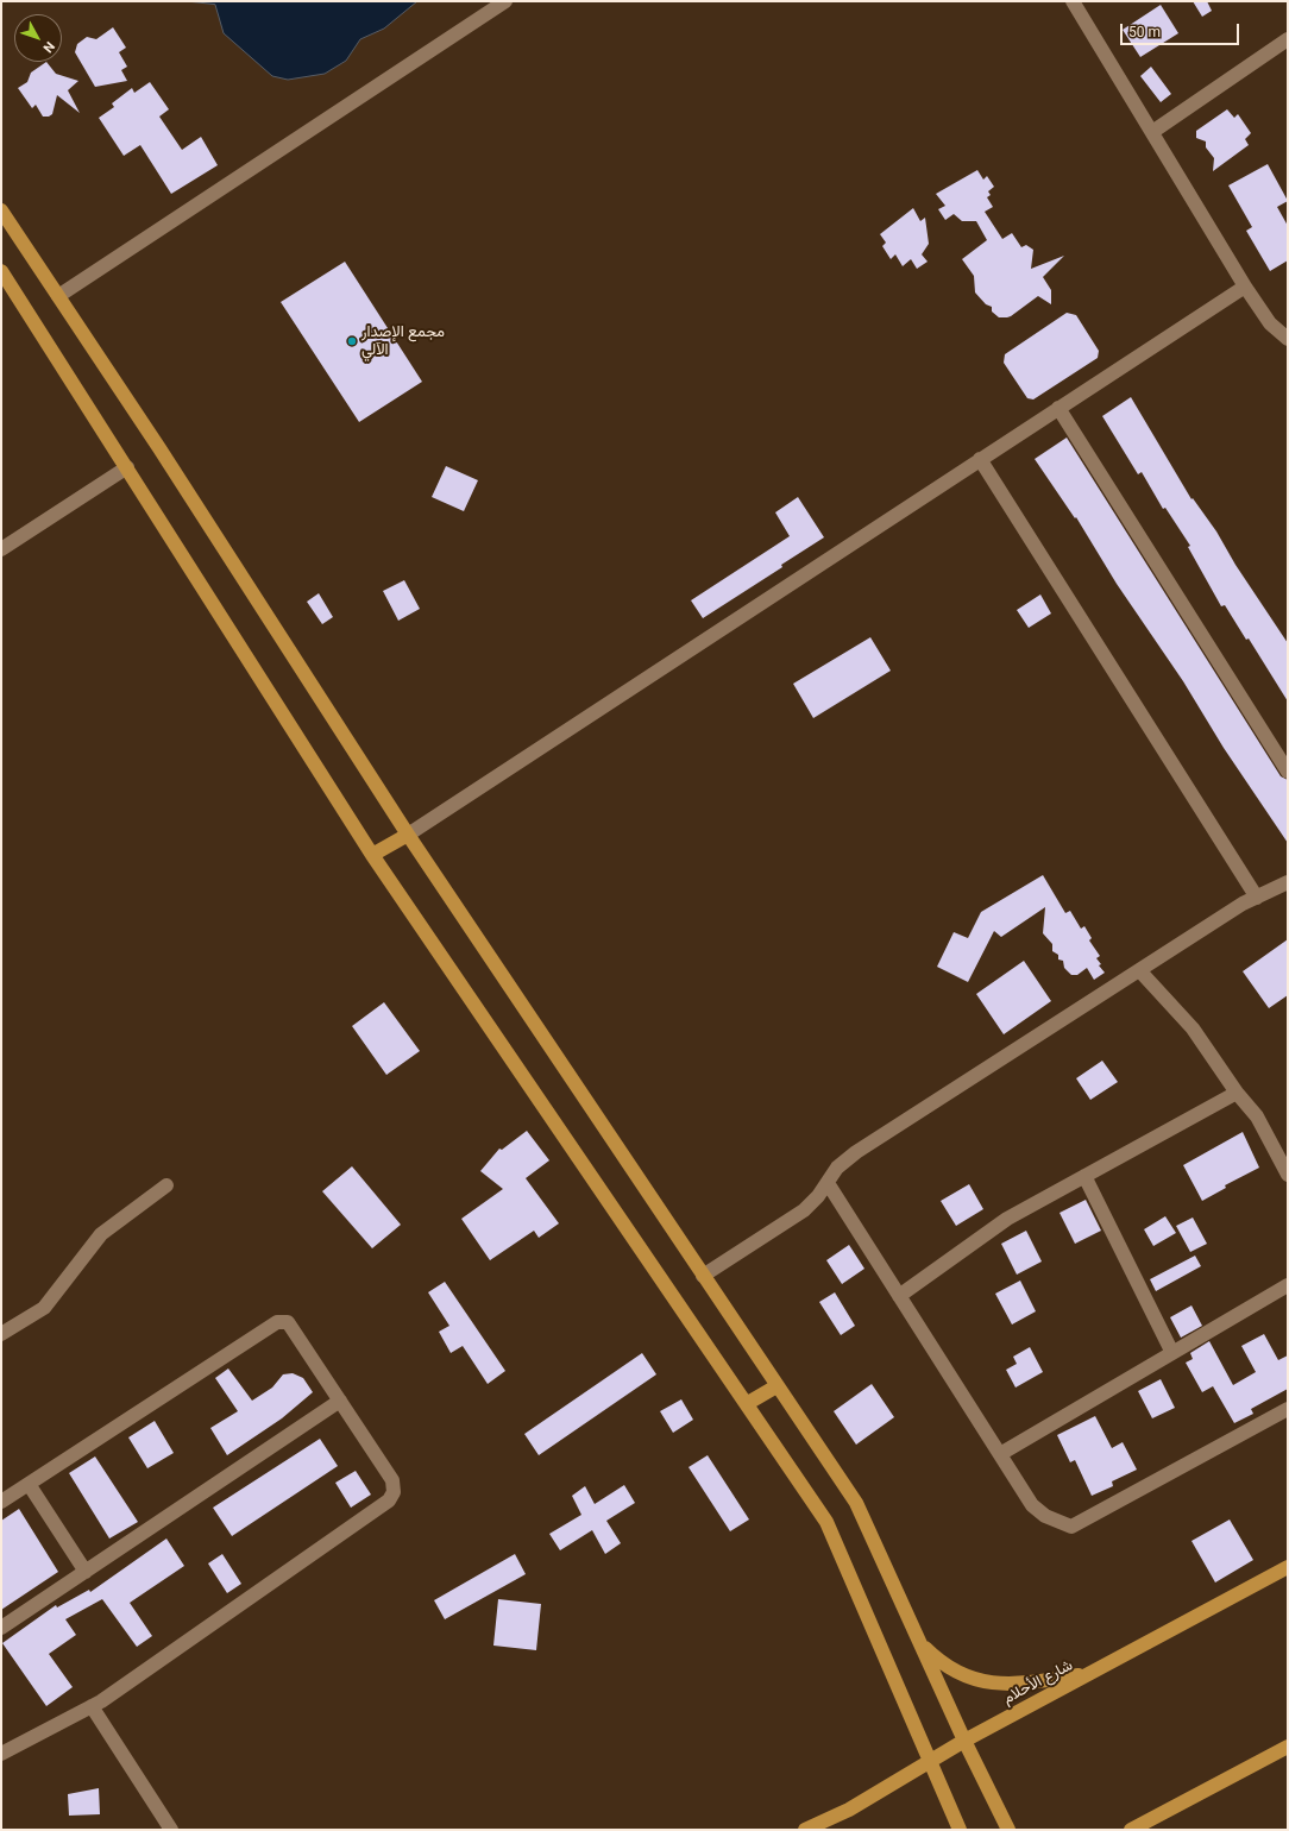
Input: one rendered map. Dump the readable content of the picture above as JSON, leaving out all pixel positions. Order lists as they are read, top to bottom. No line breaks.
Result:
{"streets":{"main road":["شارع الأحلام"]},"places":["مجمع الإصدار الآلي"],"scale_bar":"50 m","north":"bottom right"}
